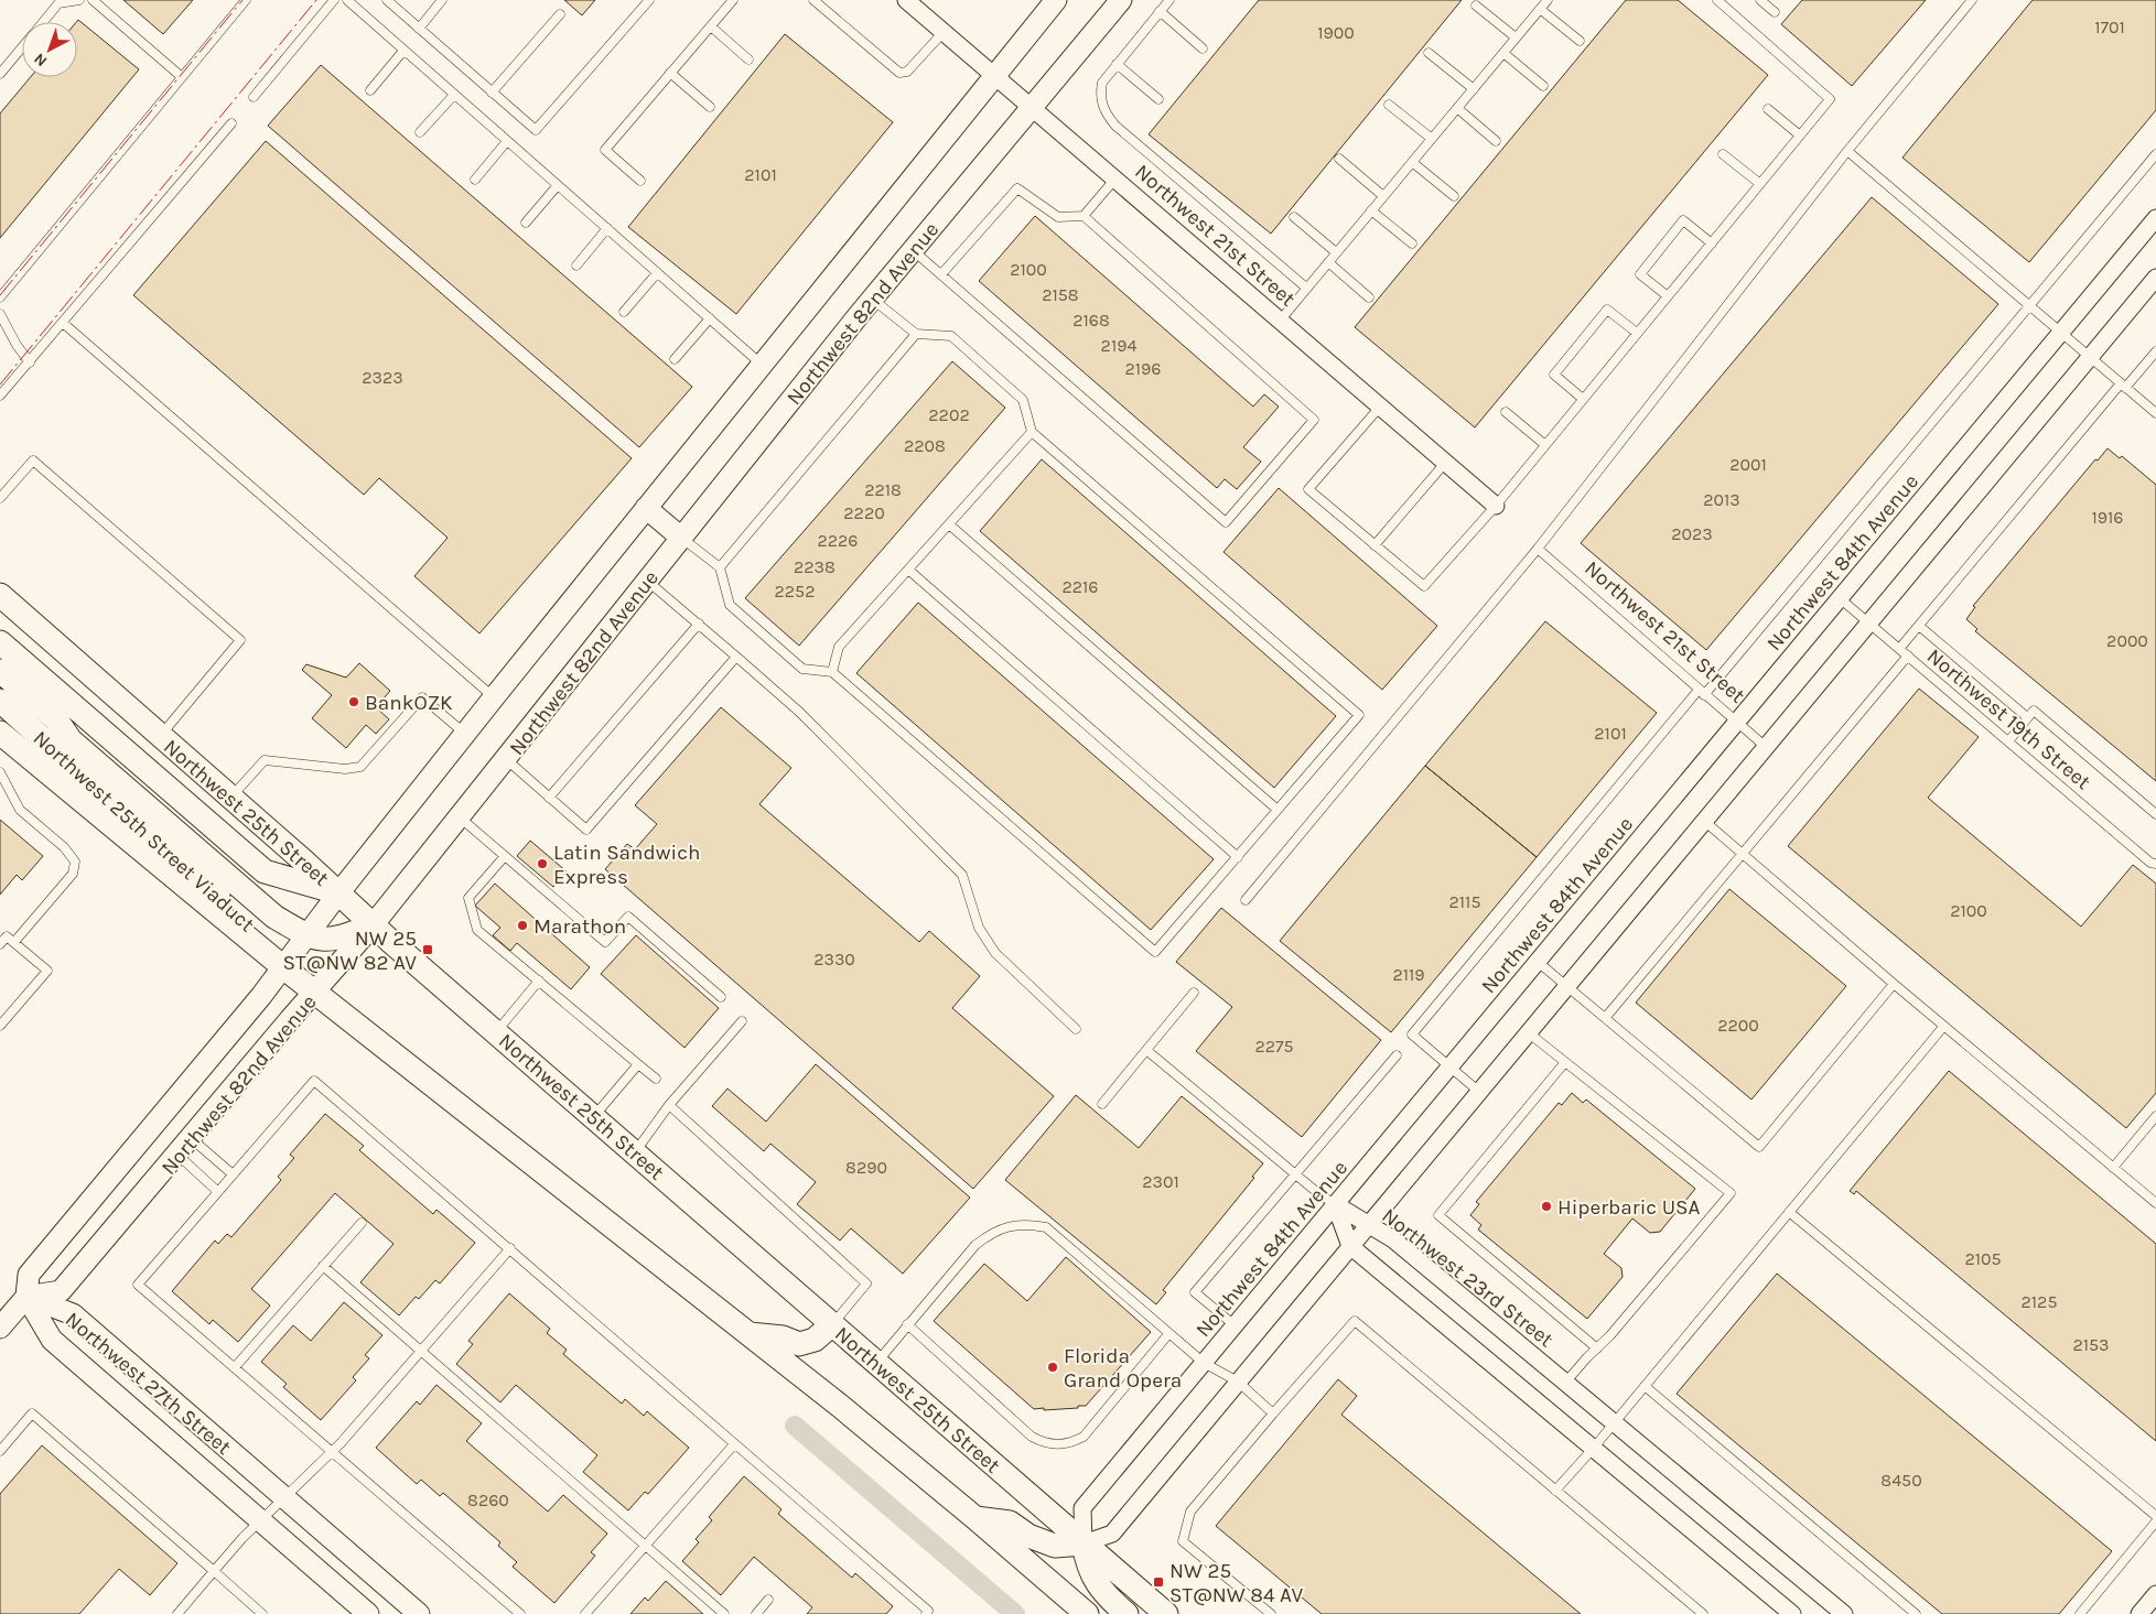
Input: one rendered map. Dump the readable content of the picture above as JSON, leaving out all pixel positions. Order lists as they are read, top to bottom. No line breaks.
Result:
{"streets":{"main road":["Northwest 25th Street","Northwest 25th Street Viaduct"],"street":["Northwest 21st Street","Northwest 82nd Avenue","Northwest 84th Avenue","Northwest 23rd Street","Northwest 27th Street"],"lane":["Northwest 19th Street"]},"crossings":[["Northwest 21st Street","Northwest 82nd Avenue"],["Northwest 21st Street","Northwest 84th Avenue"],["Northwest 82nd Avenue","Northwest 25th Street"],["Northwest 82nd Avenue","Northwest 25th Street Viaduct"],["Northwest 82nd Avenue","Northwest 27th Street"],["Northwest 84th Avenue","Northwest 19th Street"],["Northwest 84th Avenue","Northwest 25th Street"],["Northwest 84th Avenue","Northwest 23rd Street"]],"places":{"other":["BankOZK","Latin Sandwich Express","Marathon","Hiperbaric USA","Florida Grand Opera"],"transit":["NW 25 ST@NW 82 AV","NW 25 ST@NW 84 AV"]},"house_numbers":["1701","1900","2101","2100","2158","2168","2194","2196","2323","2202","2208","2001","2218","2013","2220","1916","2023","2226","2238","2216","2252","2000","2101","2115","2100","2330","2119","2200","2275","8290","2301","2105","2125","2153","8450","8260"],"north":"bottom left"}
